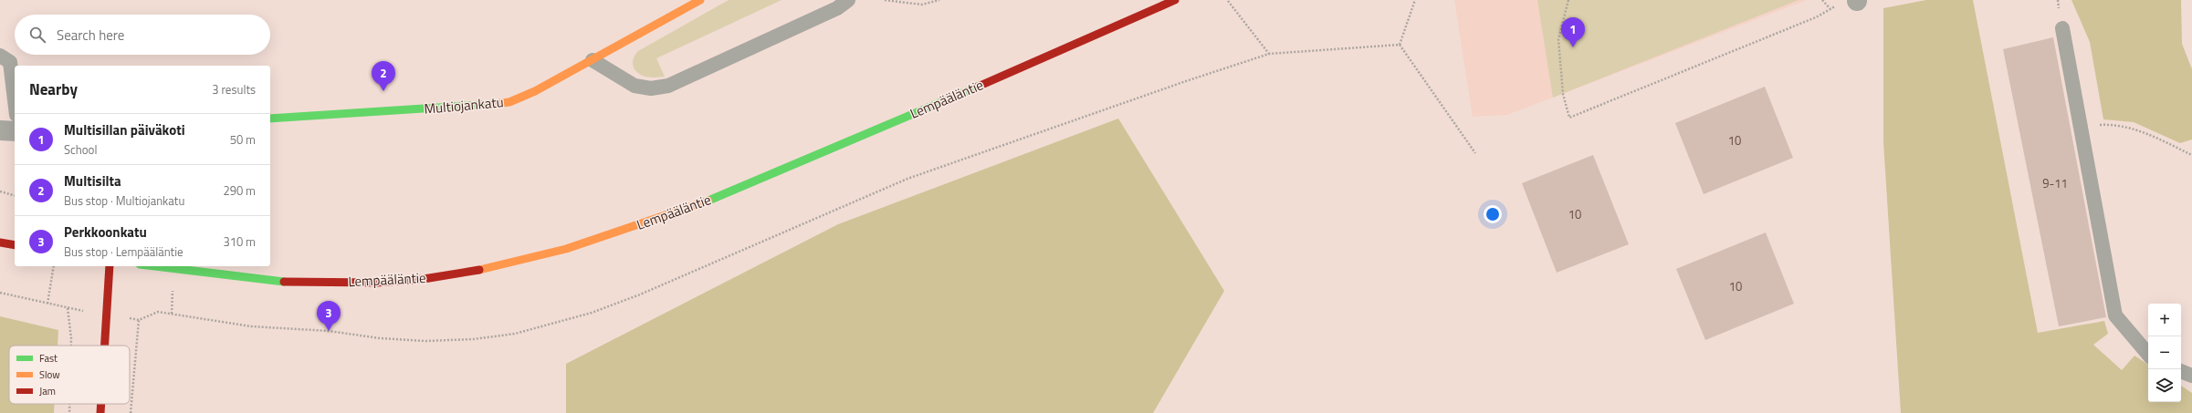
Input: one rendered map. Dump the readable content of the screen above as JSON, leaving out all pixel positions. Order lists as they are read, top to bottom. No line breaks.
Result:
{"streets":{"main road":["Lempääläntie","Multiojankatu"]},"house_numbers":["10","9-11","10","10"],"legend":["Fast","Slow","Jam"],"page":{"search":"Search here","pins":["1","2","3"],"heading":["Nearby","3 results"],"list":[{"mark":"1","name":"Multisillan päiväkoti","note":"School","value":"50 m"},{"mark":"2","name":"Multisilta","note":"Bus stop · Multiojankatu","value":"290 m"},{"mark":"3","name":"Perkkoonkatu","note":"Bus stop · Lempääläntie","value":"310 m"}],"map_buttons":["+","−"]}}
